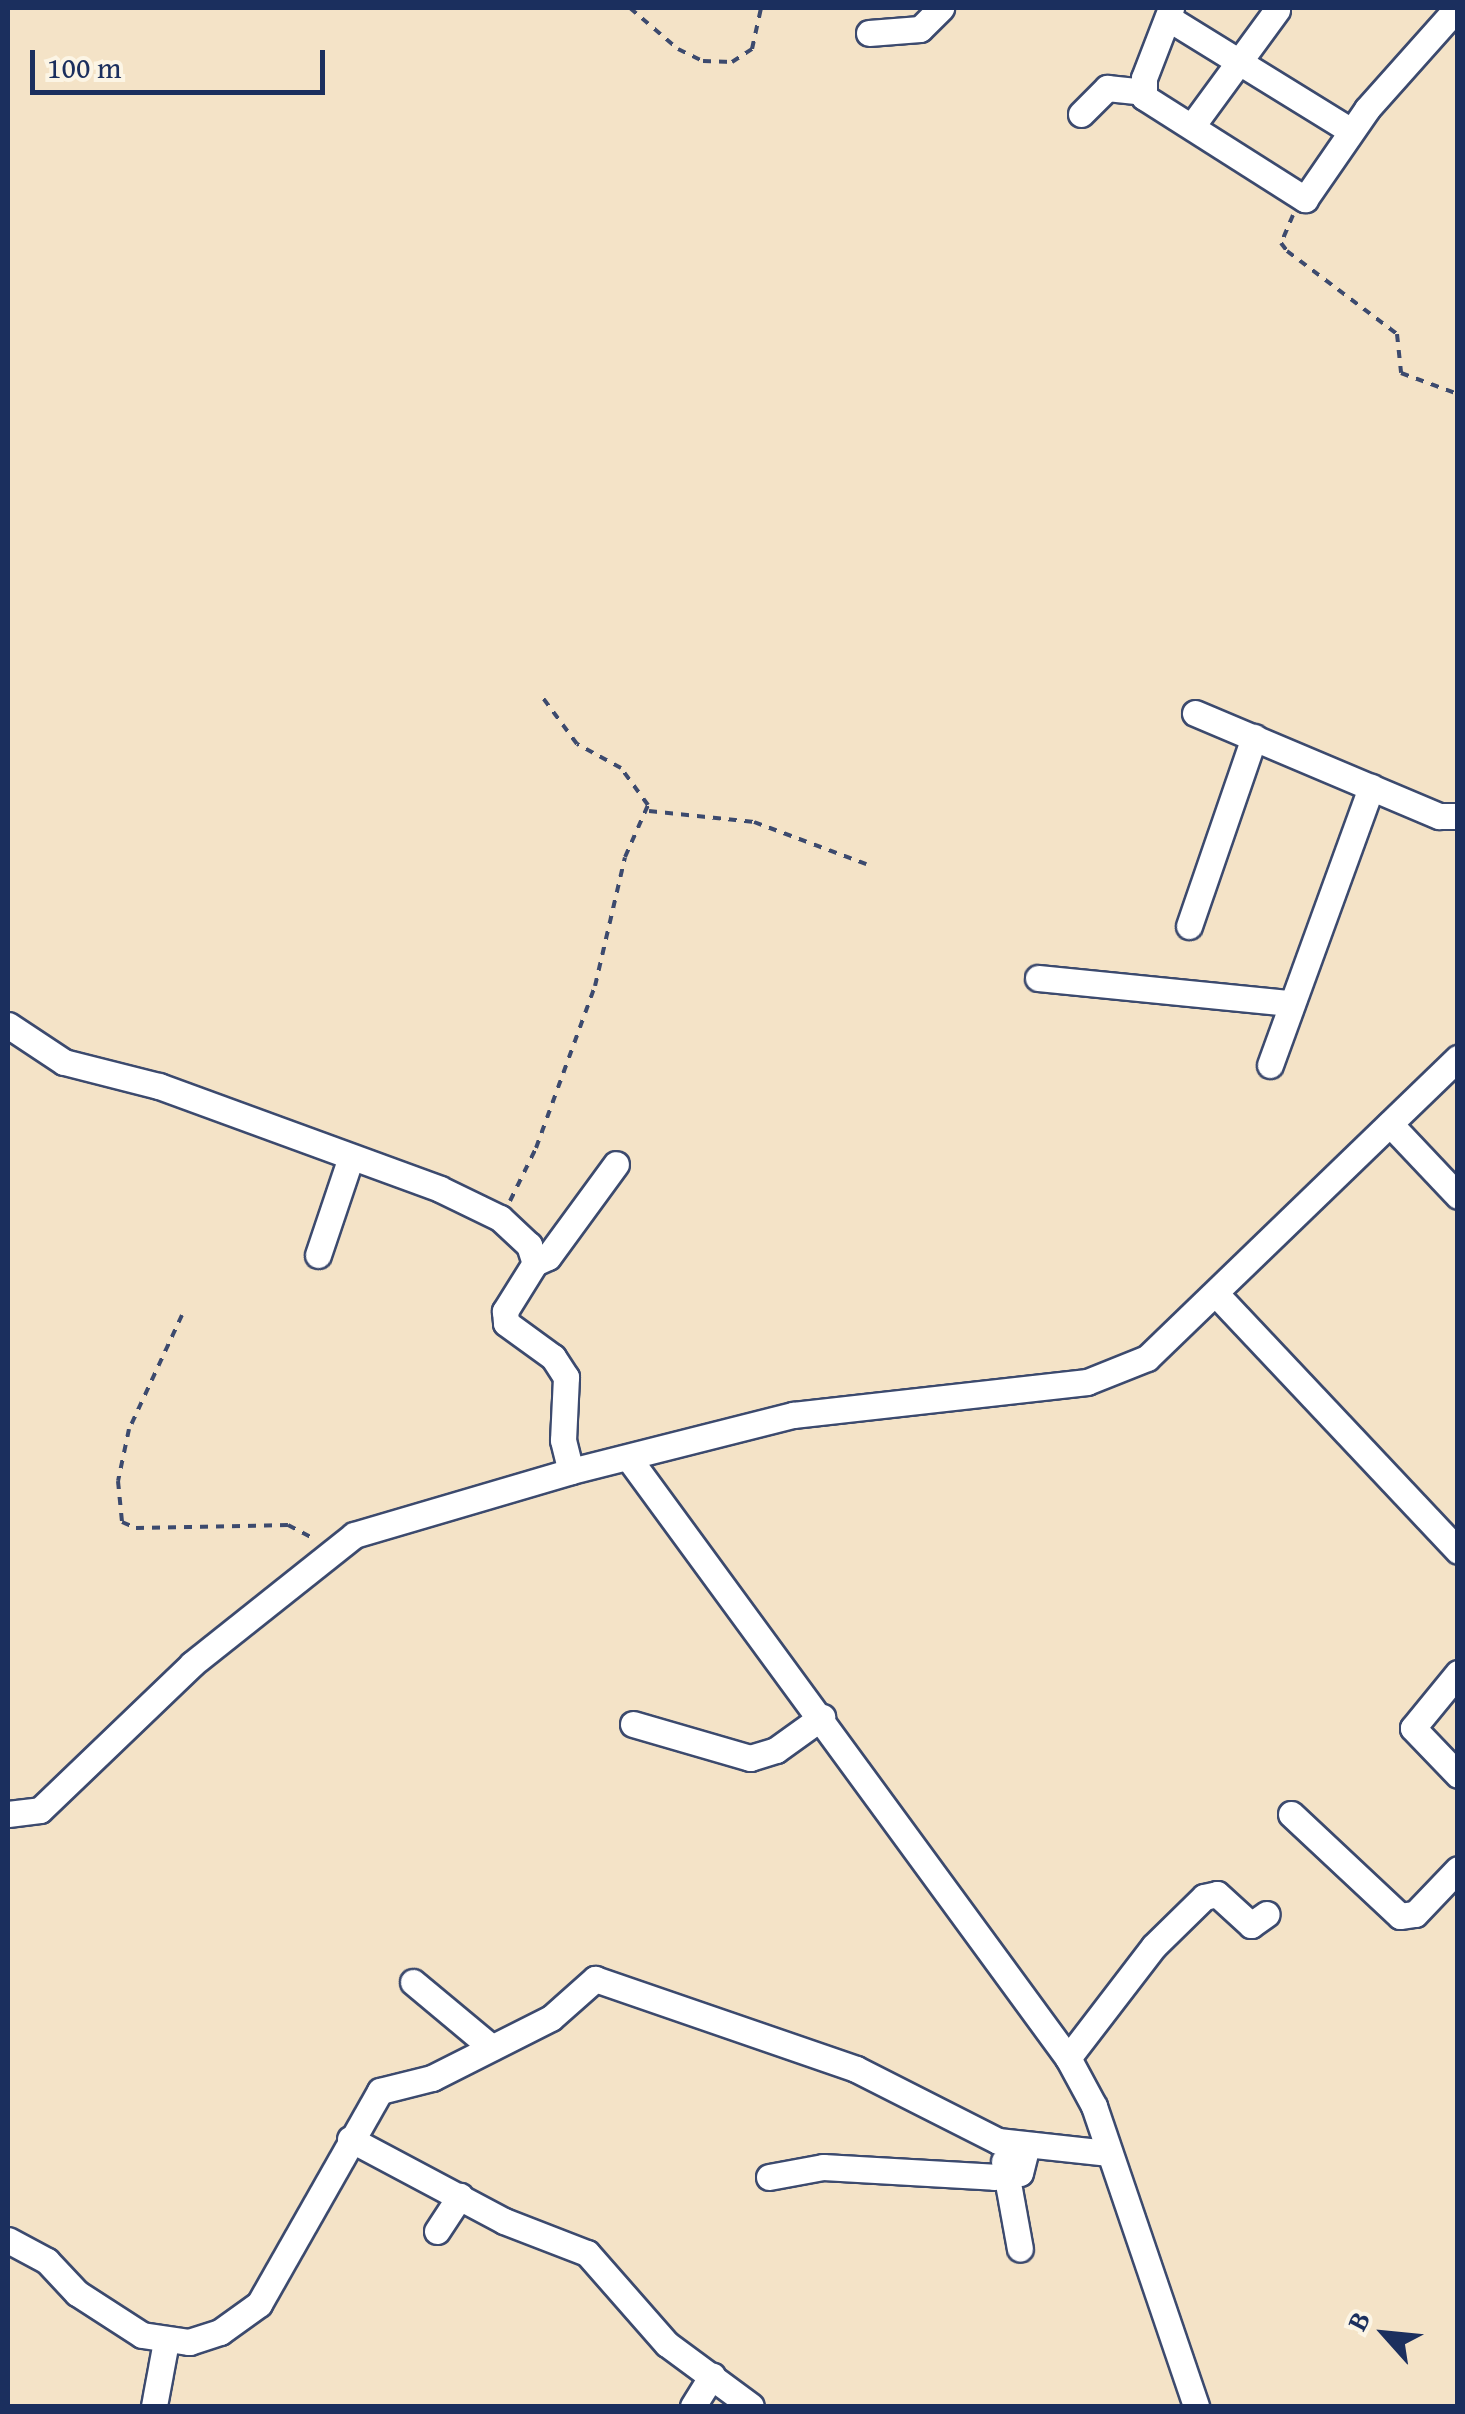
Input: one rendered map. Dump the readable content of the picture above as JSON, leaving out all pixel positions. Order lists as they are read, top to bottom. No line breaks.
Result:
{"scale_bar":"100 m","north":"top left"}
